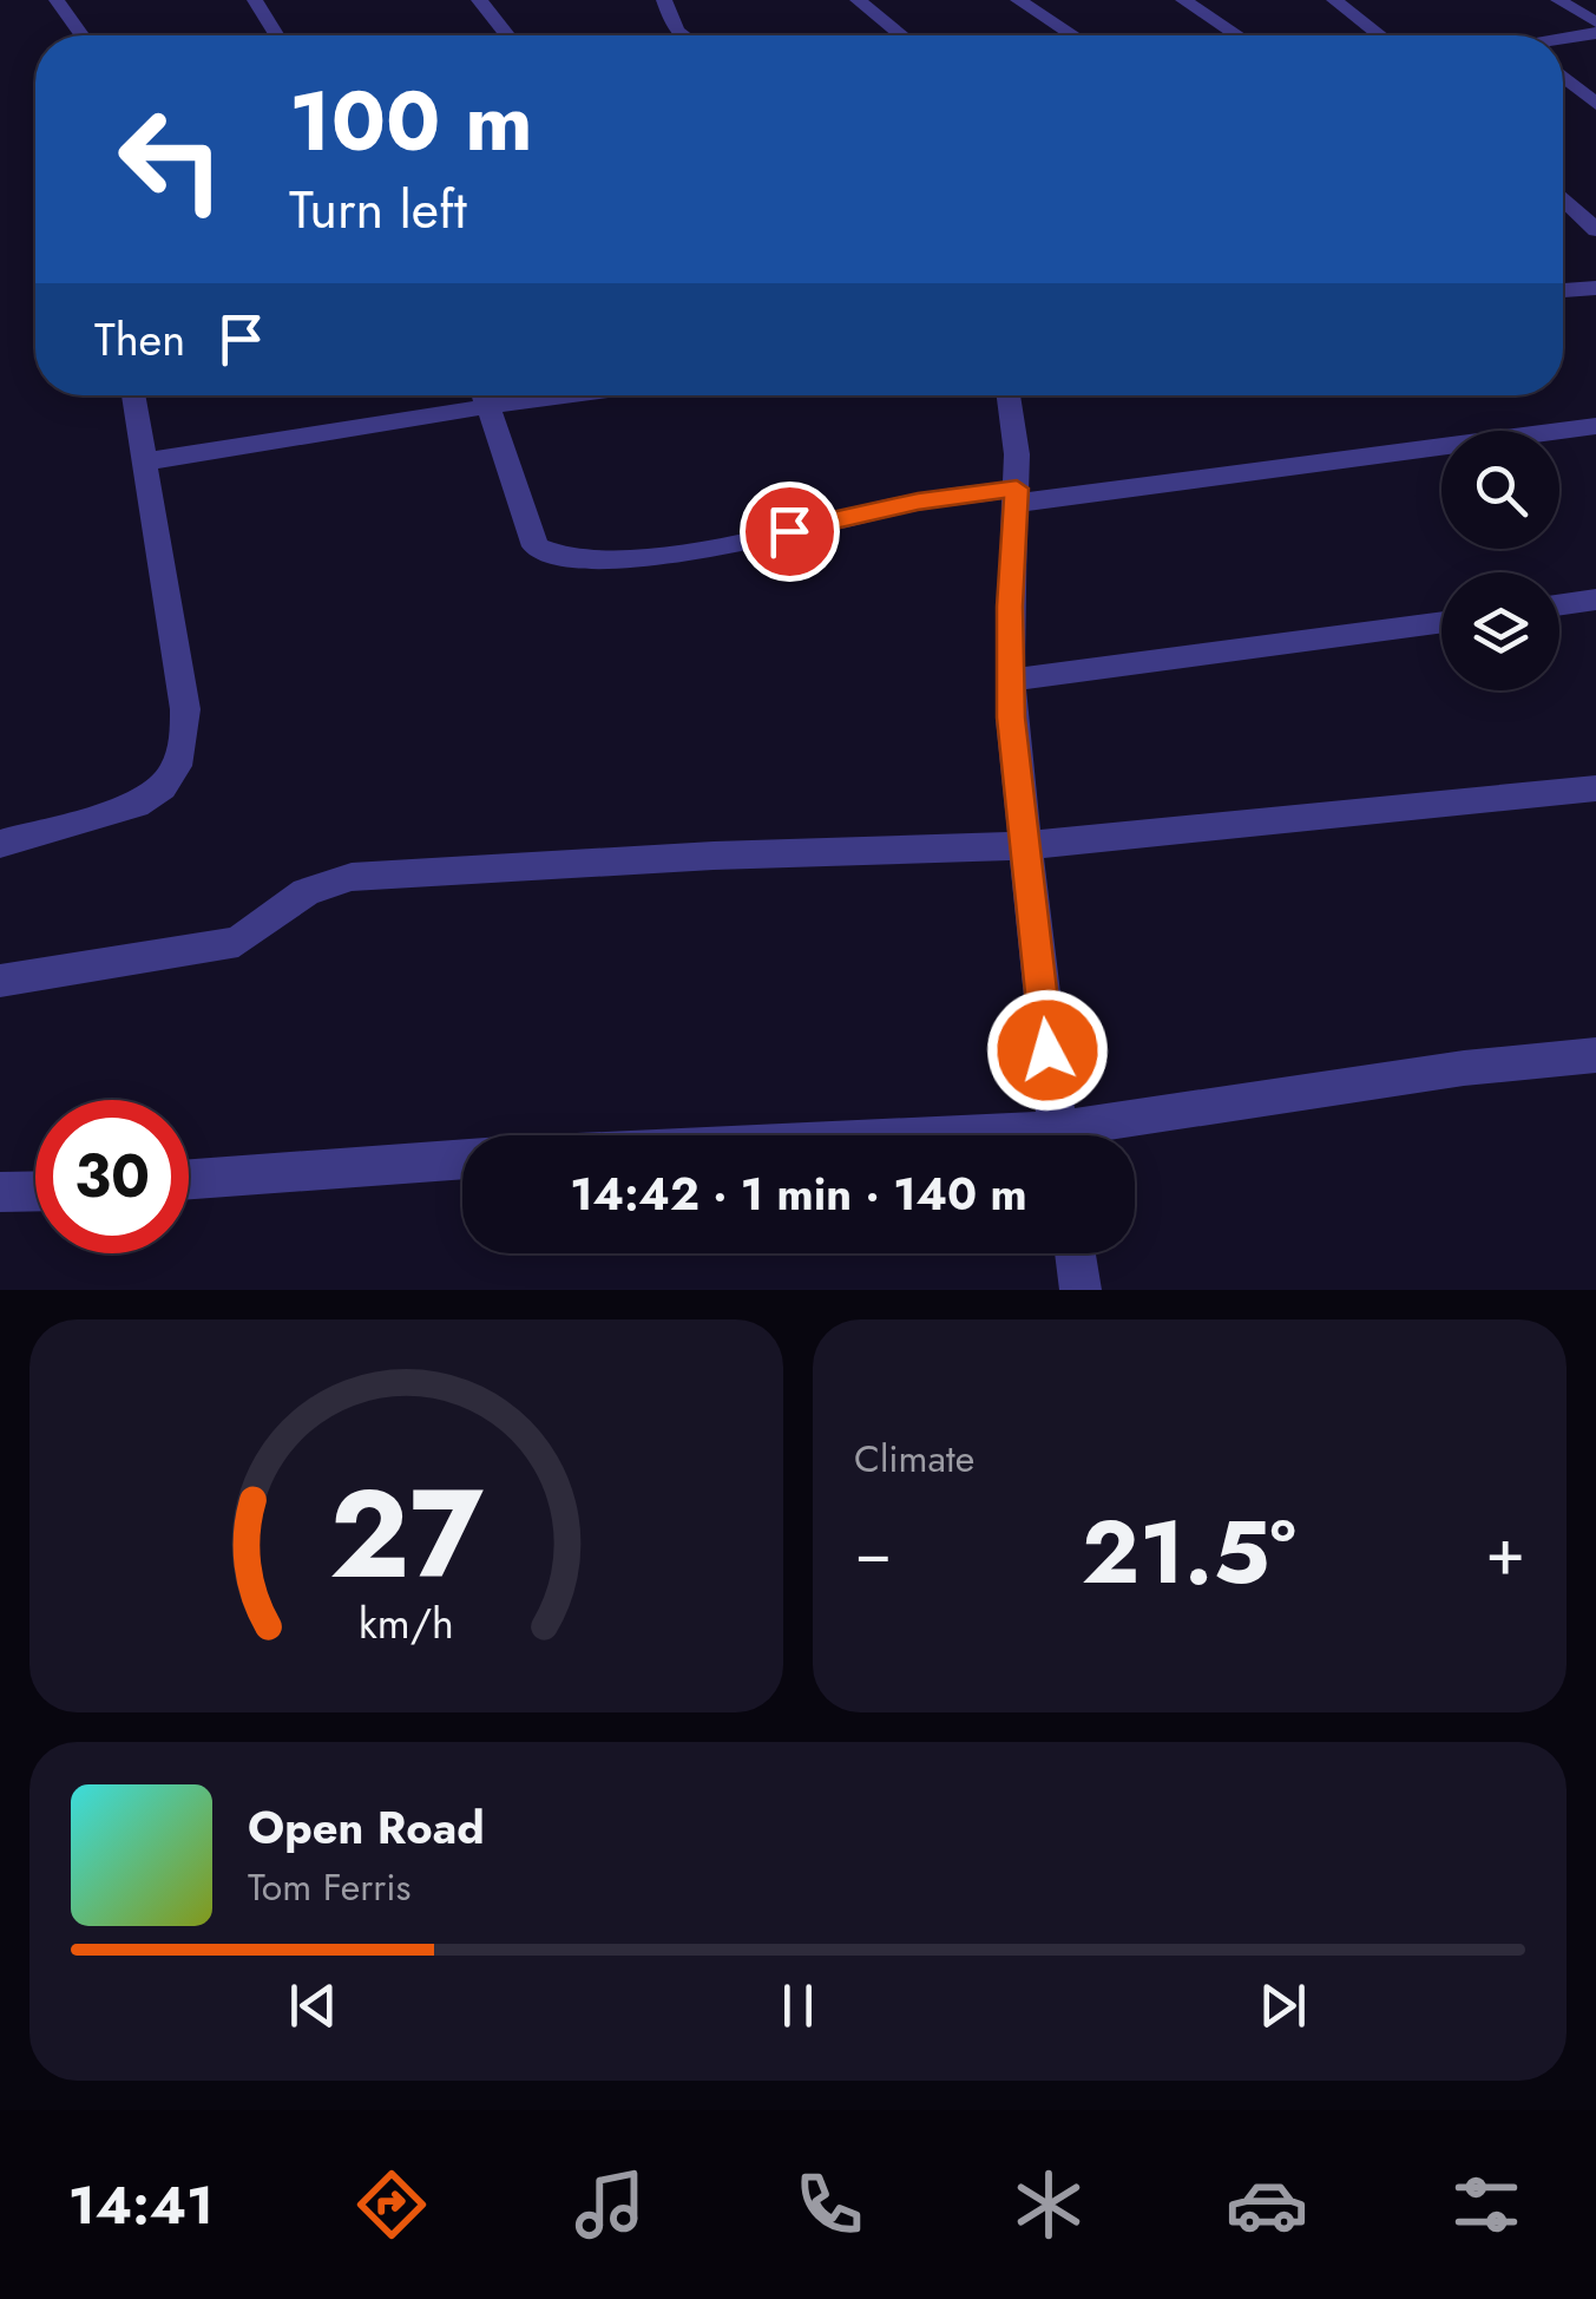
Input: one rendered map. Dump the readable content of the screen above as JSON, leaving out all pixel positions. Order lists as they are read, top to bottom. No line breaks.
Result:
{"page":{"turn":["100 m","Turn left"],"then":"Then","limit":"30","trip":"14:42 · 1 min · 140 m","tile":"Climate","heat":["−","21.5°","+"],"song":["Open Road","Tom Ferris"],"tabs":"14:41","gauge":["27","km/h"]}}
